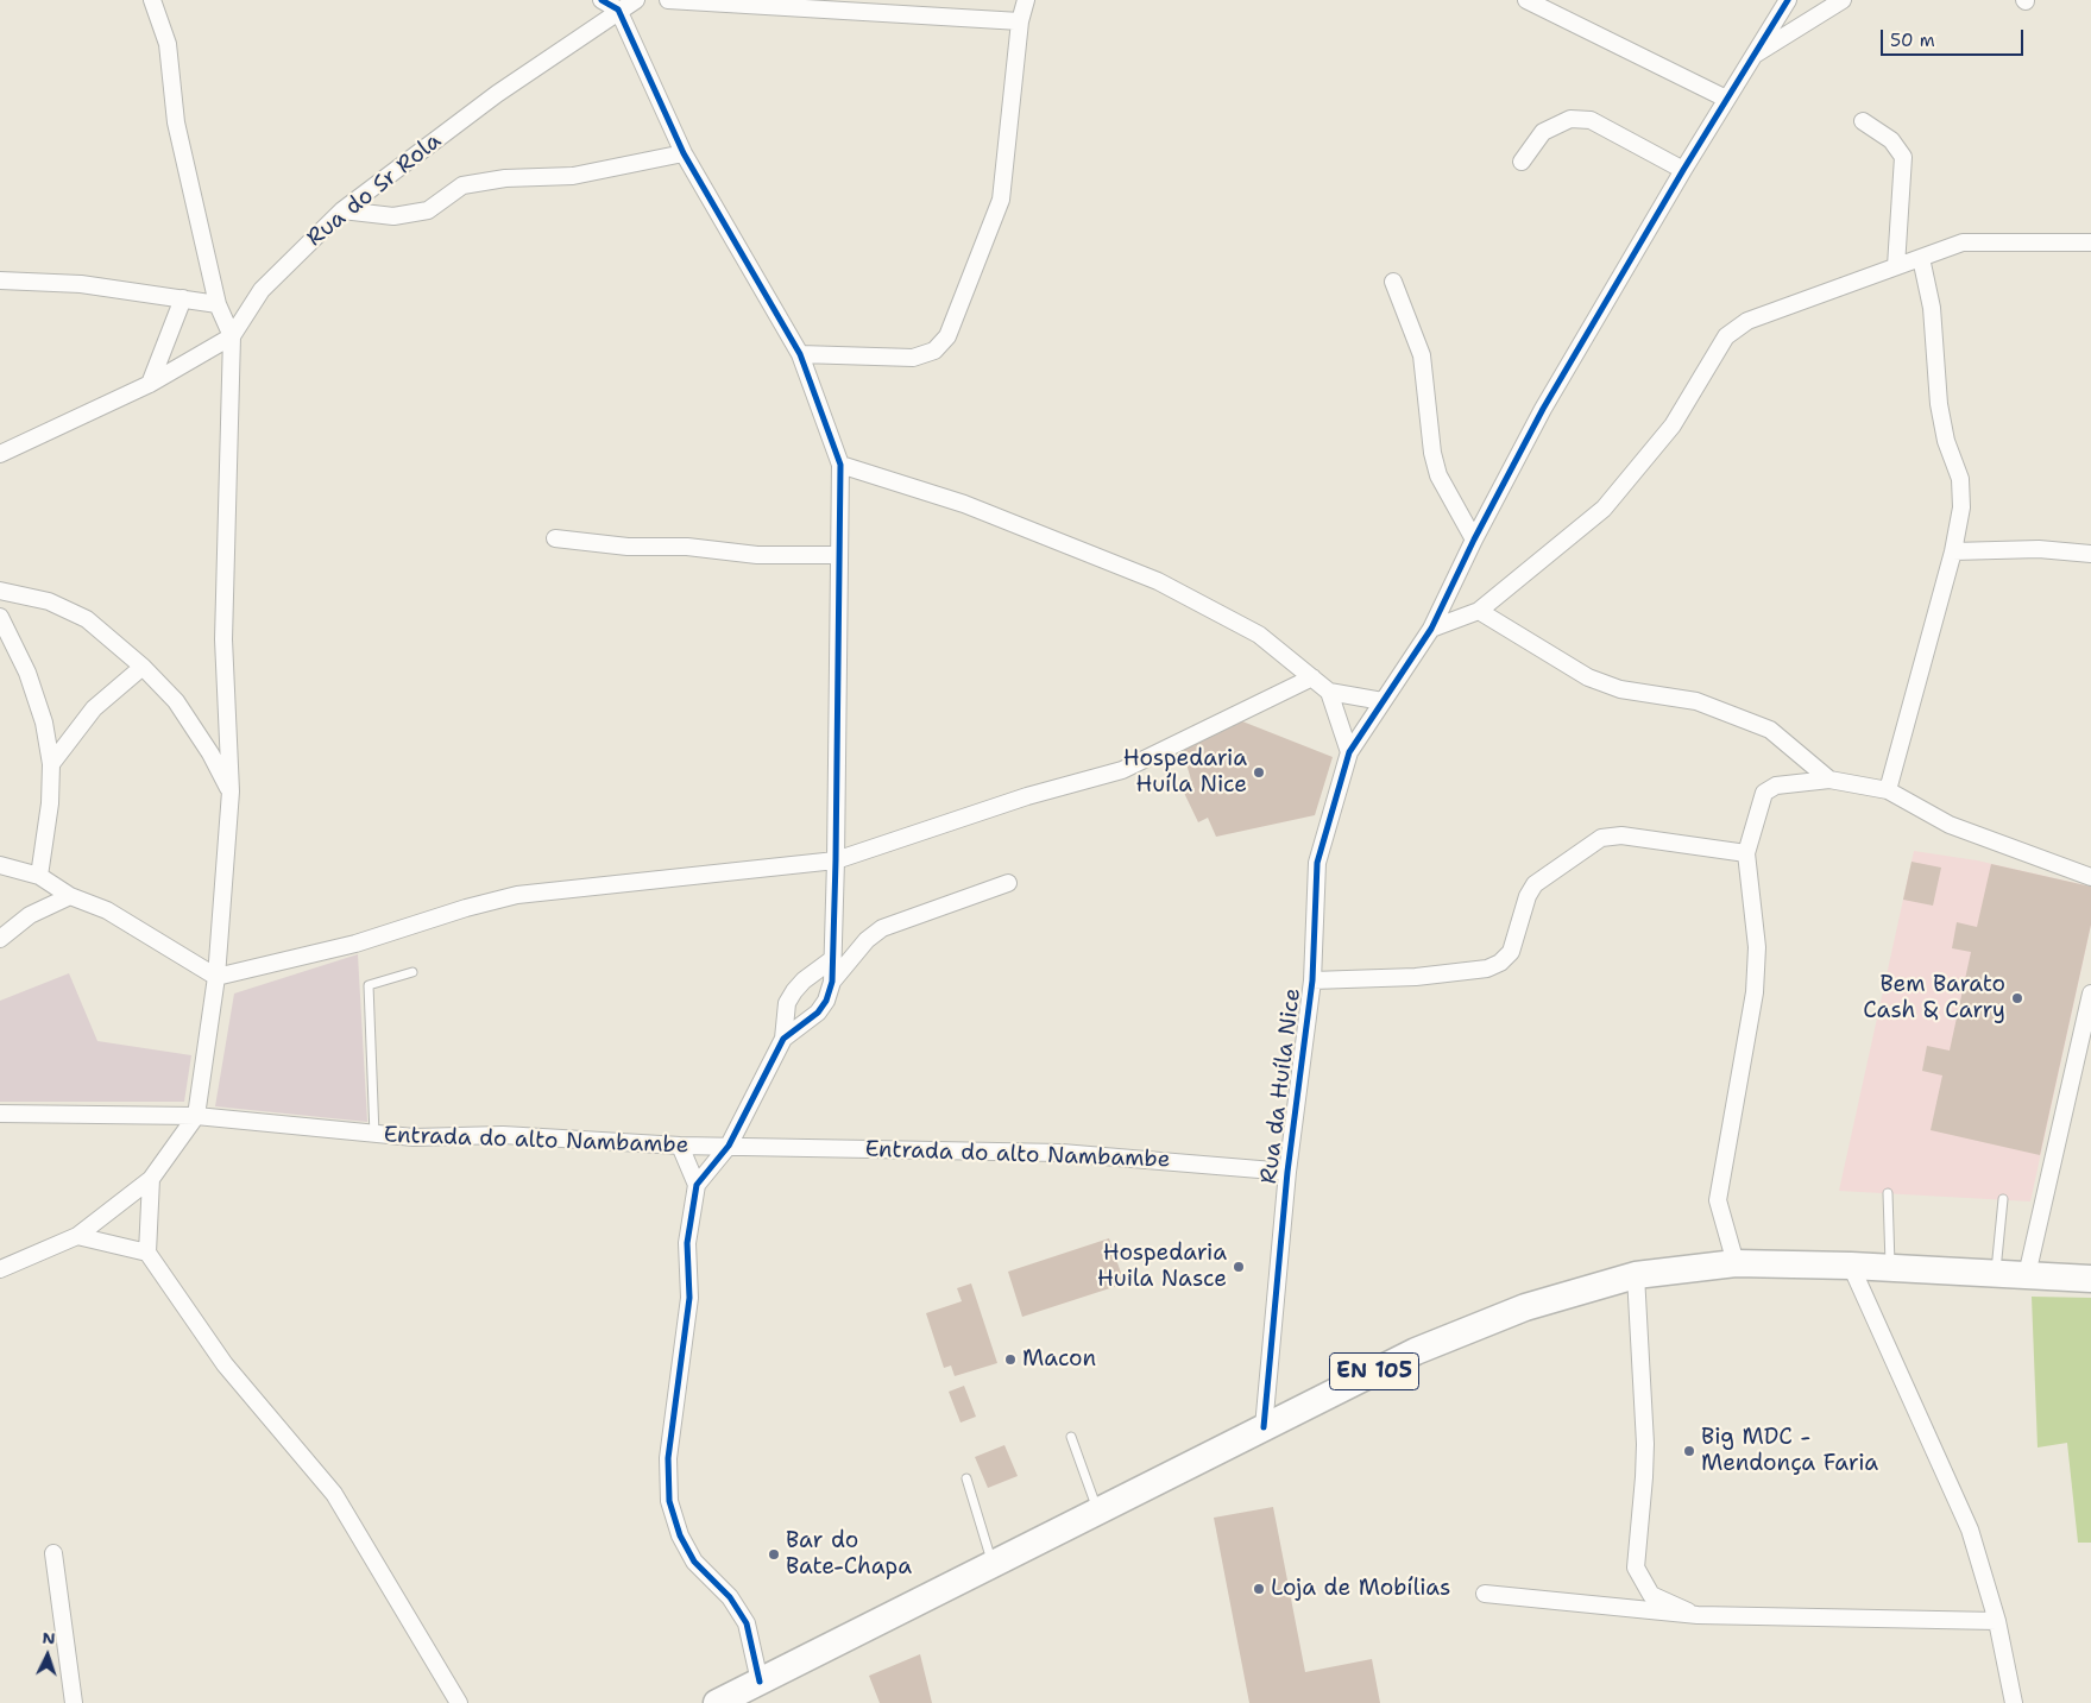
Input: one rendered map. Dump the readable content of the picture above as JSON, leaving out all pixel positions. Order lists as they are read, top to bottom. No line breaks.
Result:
{"streets":{"main road":["EN 105"],"street":["Rua do Sr Rola","Rua da Huíla Nice","Entrada do alto Nambambe"]},"crossings":[["Rua da Huíla Nice","Entrada do alto Nambambe"],["Rua da Huíla Nice","EN 105"]],"places":["Hospedaria Huíla Nice","Bem Barato Cash & Carry","Hospedaria Huila Nasce","Macon","Big MDC - Mendonça Faria","Bar do Bate-Chapa","Loja de Mobílias"],"scale_bar":"50 m","north":"top"}
